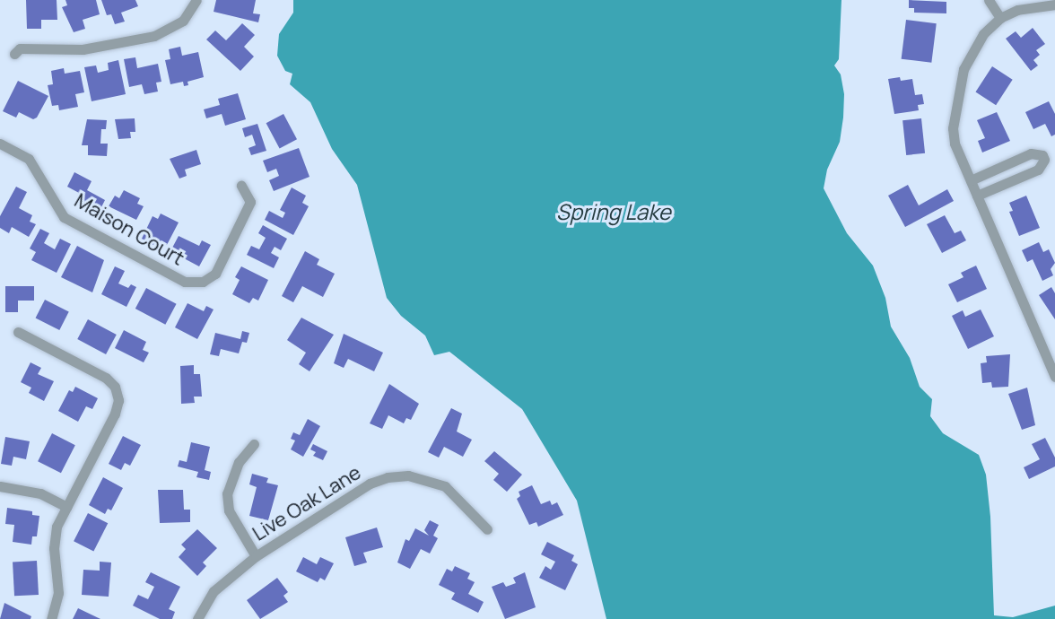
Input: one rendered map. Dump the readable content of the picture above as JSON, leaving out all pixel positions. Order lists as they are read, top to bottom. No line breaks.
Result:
{"streets":{"street":["Maison Court","Live Oak Lane"]},"water":["Spring Lake"]}
